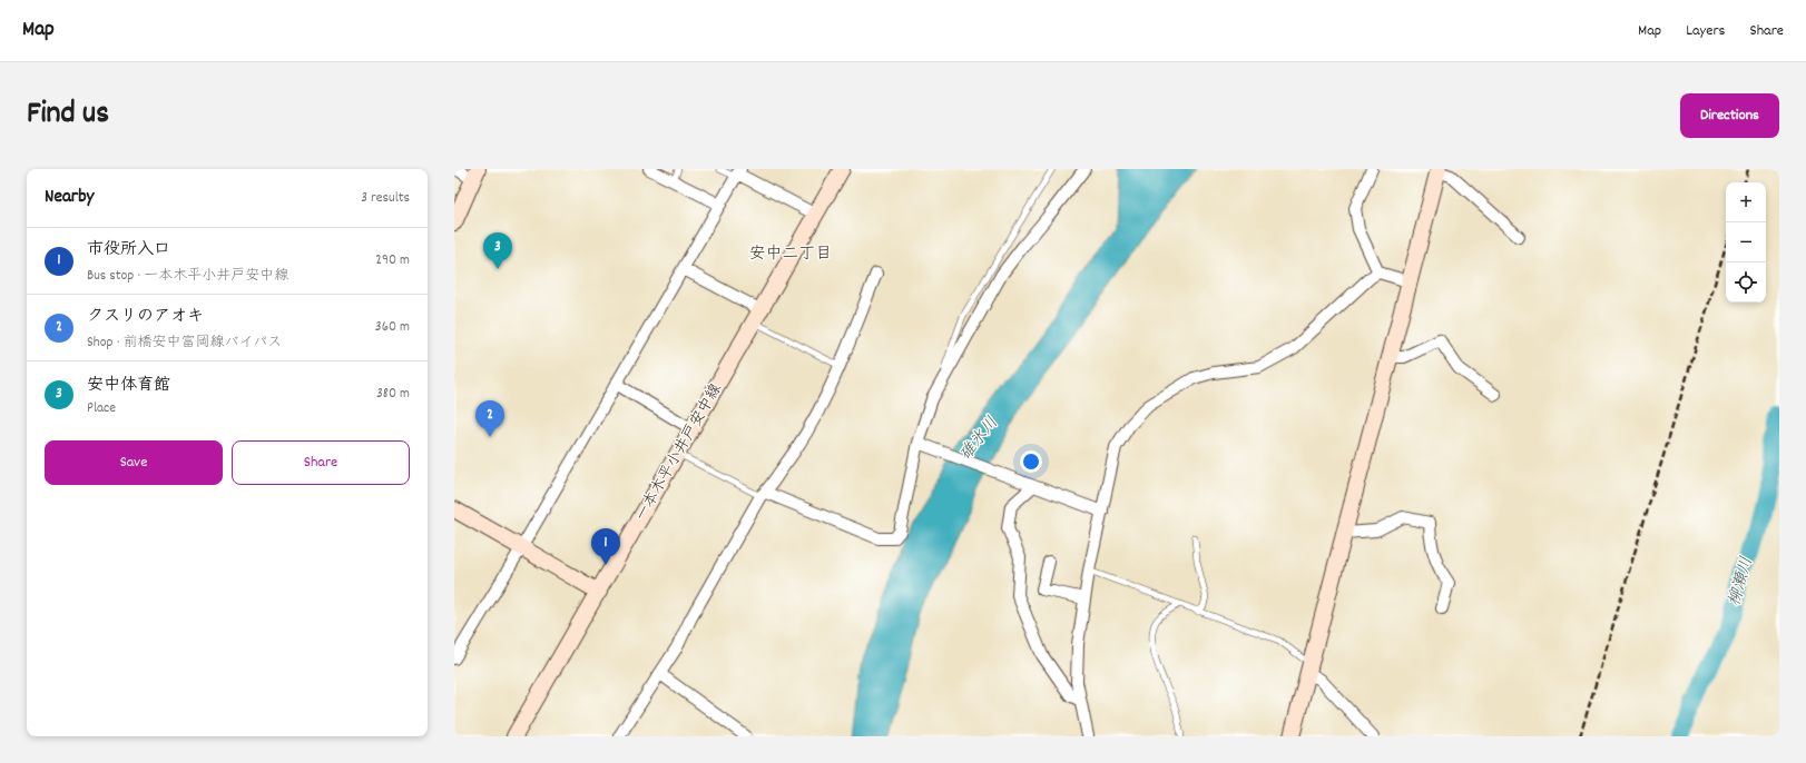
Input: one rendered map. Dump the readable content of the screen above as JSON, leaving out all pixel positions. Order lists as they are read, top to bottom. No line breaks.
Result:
{"streets":{"street":["一本木平小井戸安中線"]},"districts":["安中二丁目"],"water":["碓氷川","柳瀬川"],"page":{"header":"Map","nav":["Map","Layers","Share"],"title":"Find us","buttons":["Directions",["Save","Share"]],"heading":["Nearby","3 results"],"map_buttons":["+","−"],"list":[{"mark":"1","name":"市役所入口","note":"Bus stop · 一本木平小井戸安中線","value":"290 m"},{"mark":"2","name":"クスリのアオキ","note":"Shop · 前橋安中富岡線バイパス","value":"360 m"},{"mark":"3","name":"安中体育館","note":"Place","value":"380 m"}],"pins":["3","2","1"]}}
